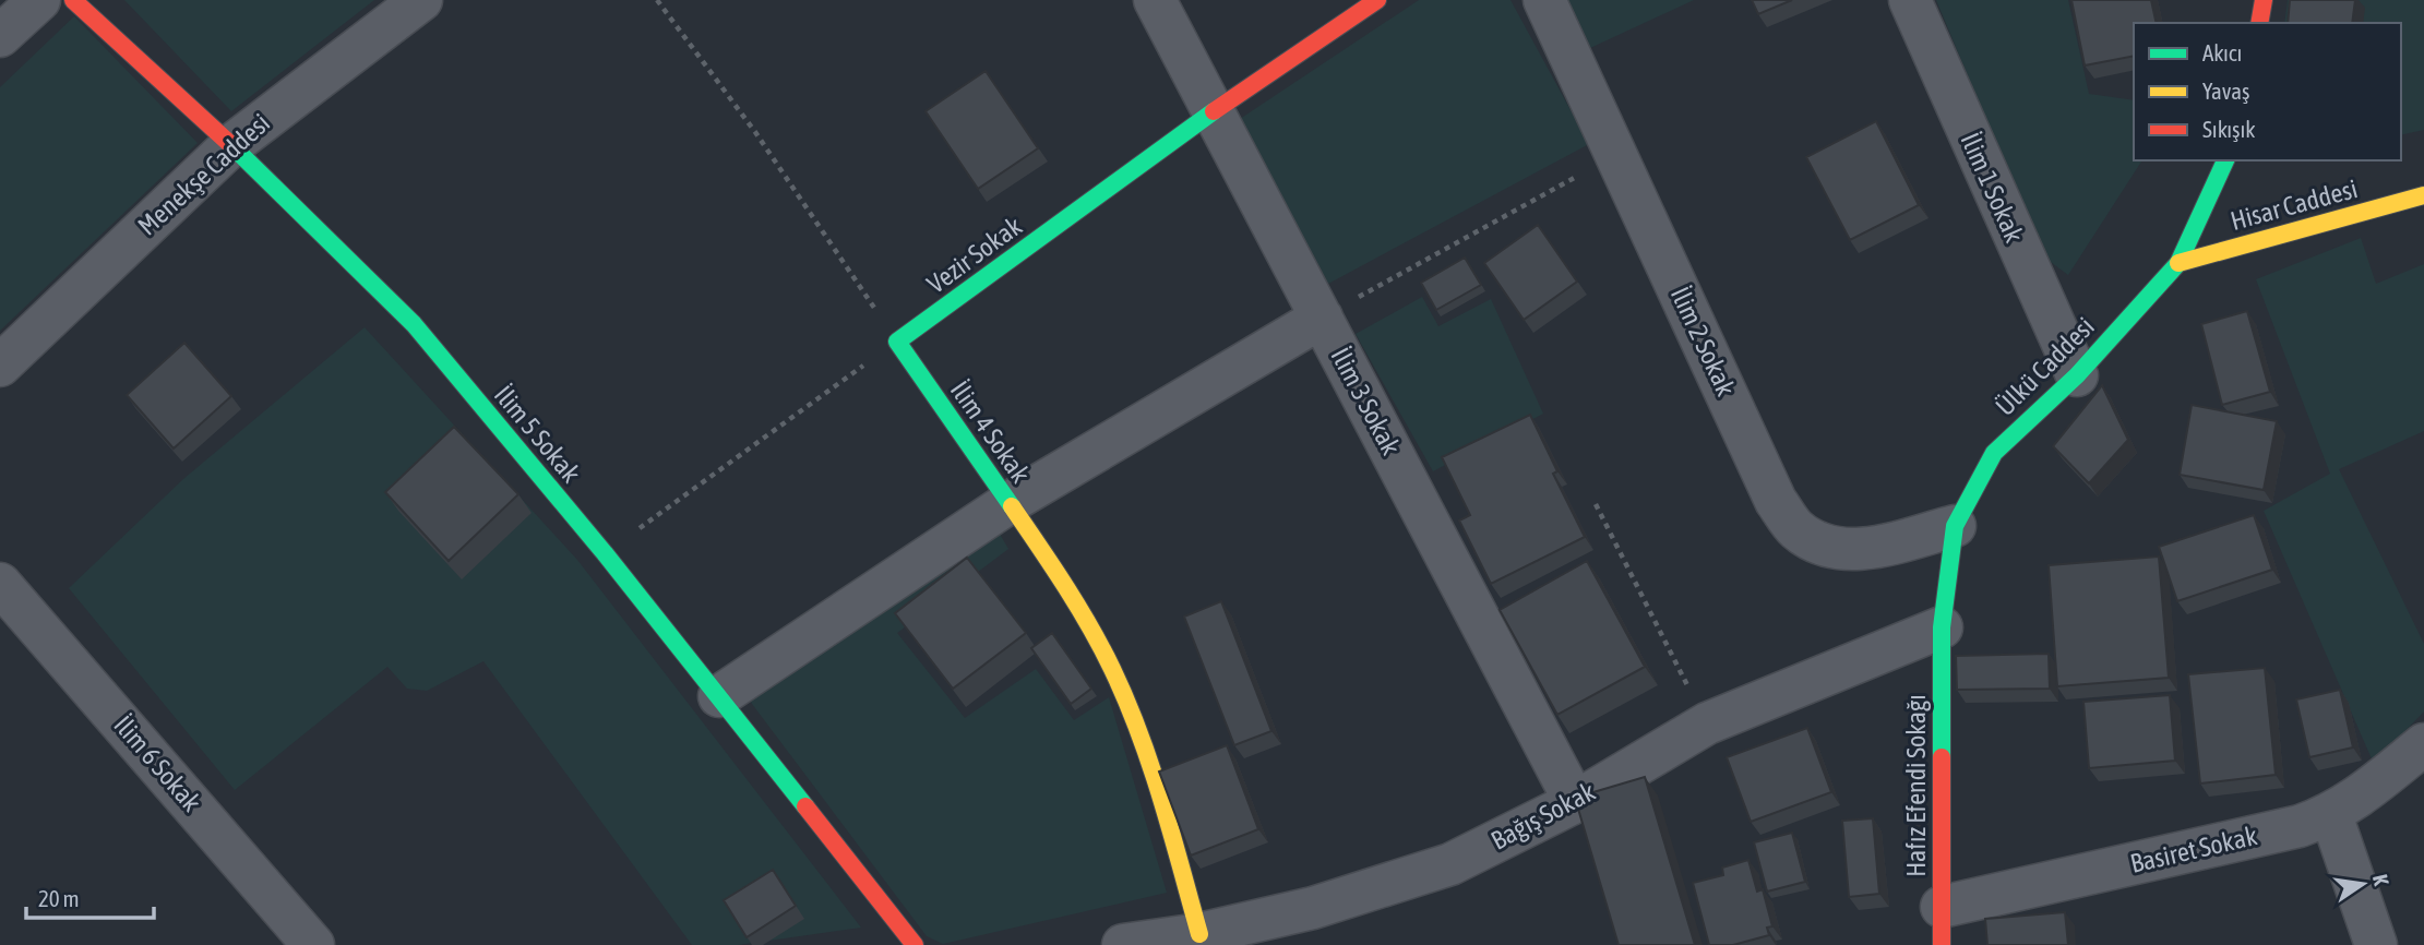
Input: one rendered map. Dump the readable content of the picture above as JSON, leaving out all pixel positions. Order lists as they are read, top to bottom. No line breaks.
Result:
{"streets":{"street":["Menekşe Caddesi","İlim 1 Sokak","Hisar Caddesi","Vezir Sokak","İlim 2 Sokak","Ülkü Caddesi","İlim 3 Sokak","İlim 4 Sokak","İlim 5 Sokak","İlim 6 Sokak","Hafız Efendi Sokağı","Bağış Sokak","Basiret Sokak"]},"crossings":[["Menekşe Caddesi","İlim 5 Sokak"],["İlim 1 Sokak","Ülkü Caddesi"],["Hisar Caddesi","Ülkü Caddesi"],["Vezir Sokak","İlim 3 Sokak"],["Vezir Sokak","İlim 4 Sokak"],["İlim 2 Sokak","Ülkü Caddesi"],["Ülkü Caddesi","Hafız Efendi Sokağı"],["Ülkü Caddesi","Bağış Sokak"],["İlim 3 Sokak","Bağış Sokak"],["İlim 4 Sokak","Bağış Sokak"],["Hafız Efendi Sokağı","Bağış Sokak"],["Hafız Efendi Sokağı","Basiret Sokak"]],"legend":["Akıcı","Yavaş","Sıkışık"],"scale_bar":"20 m","north":"right"}
